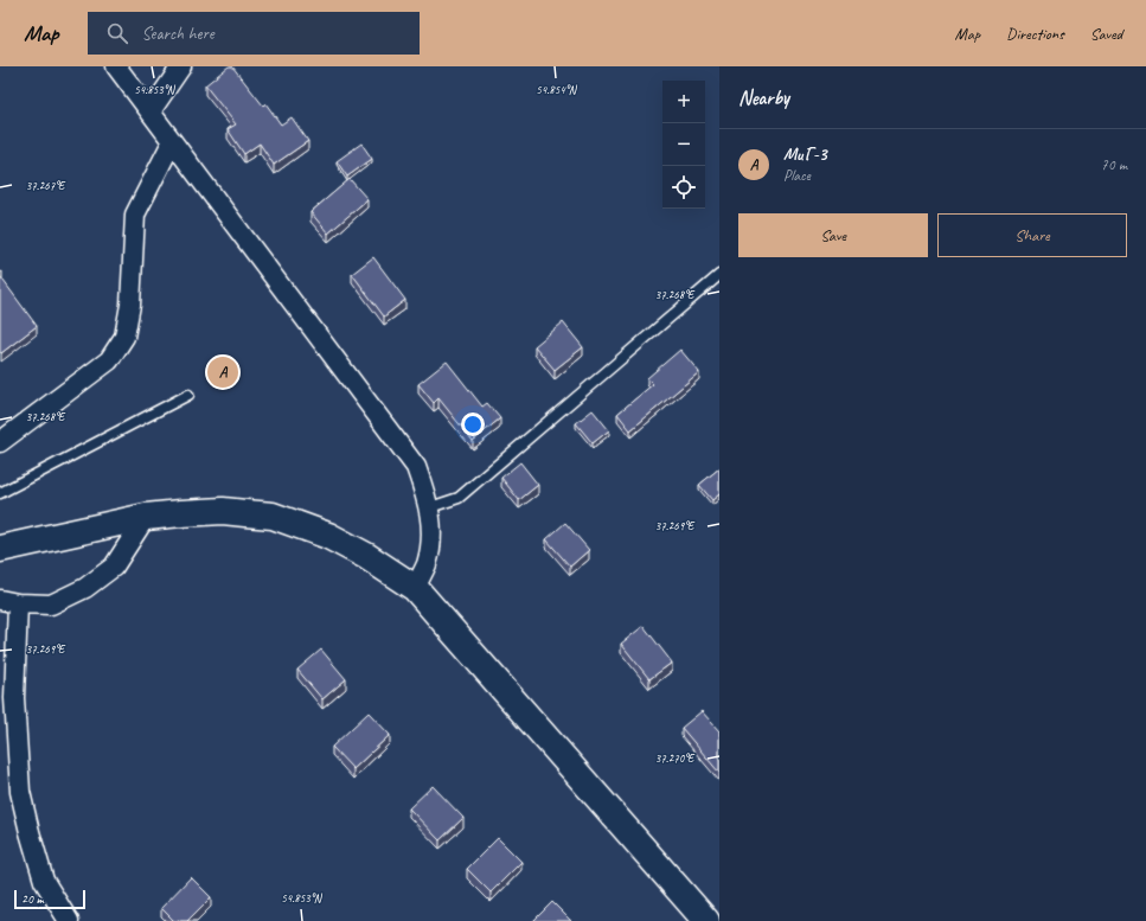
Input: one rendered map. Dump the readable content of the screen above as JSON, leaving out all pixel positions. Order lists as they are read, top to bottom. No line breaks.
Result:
{"scale_bar":"20 m","page":{"header":"Map","search":"Search here","nav":["Map","Directions","Saved"],"heading":"Nearby","map_buttons":["+","−"],"list":[{"mark":"A","name":"МиГ-3","note":"Place","value":"70 m"}],"buttons":["Save","Share"],"pins":"A","scale":"20 m"},"coordinates":["54.853°N","54.854°N","37.267°E","37.268°E","37.269°E","37.270°E"]}
